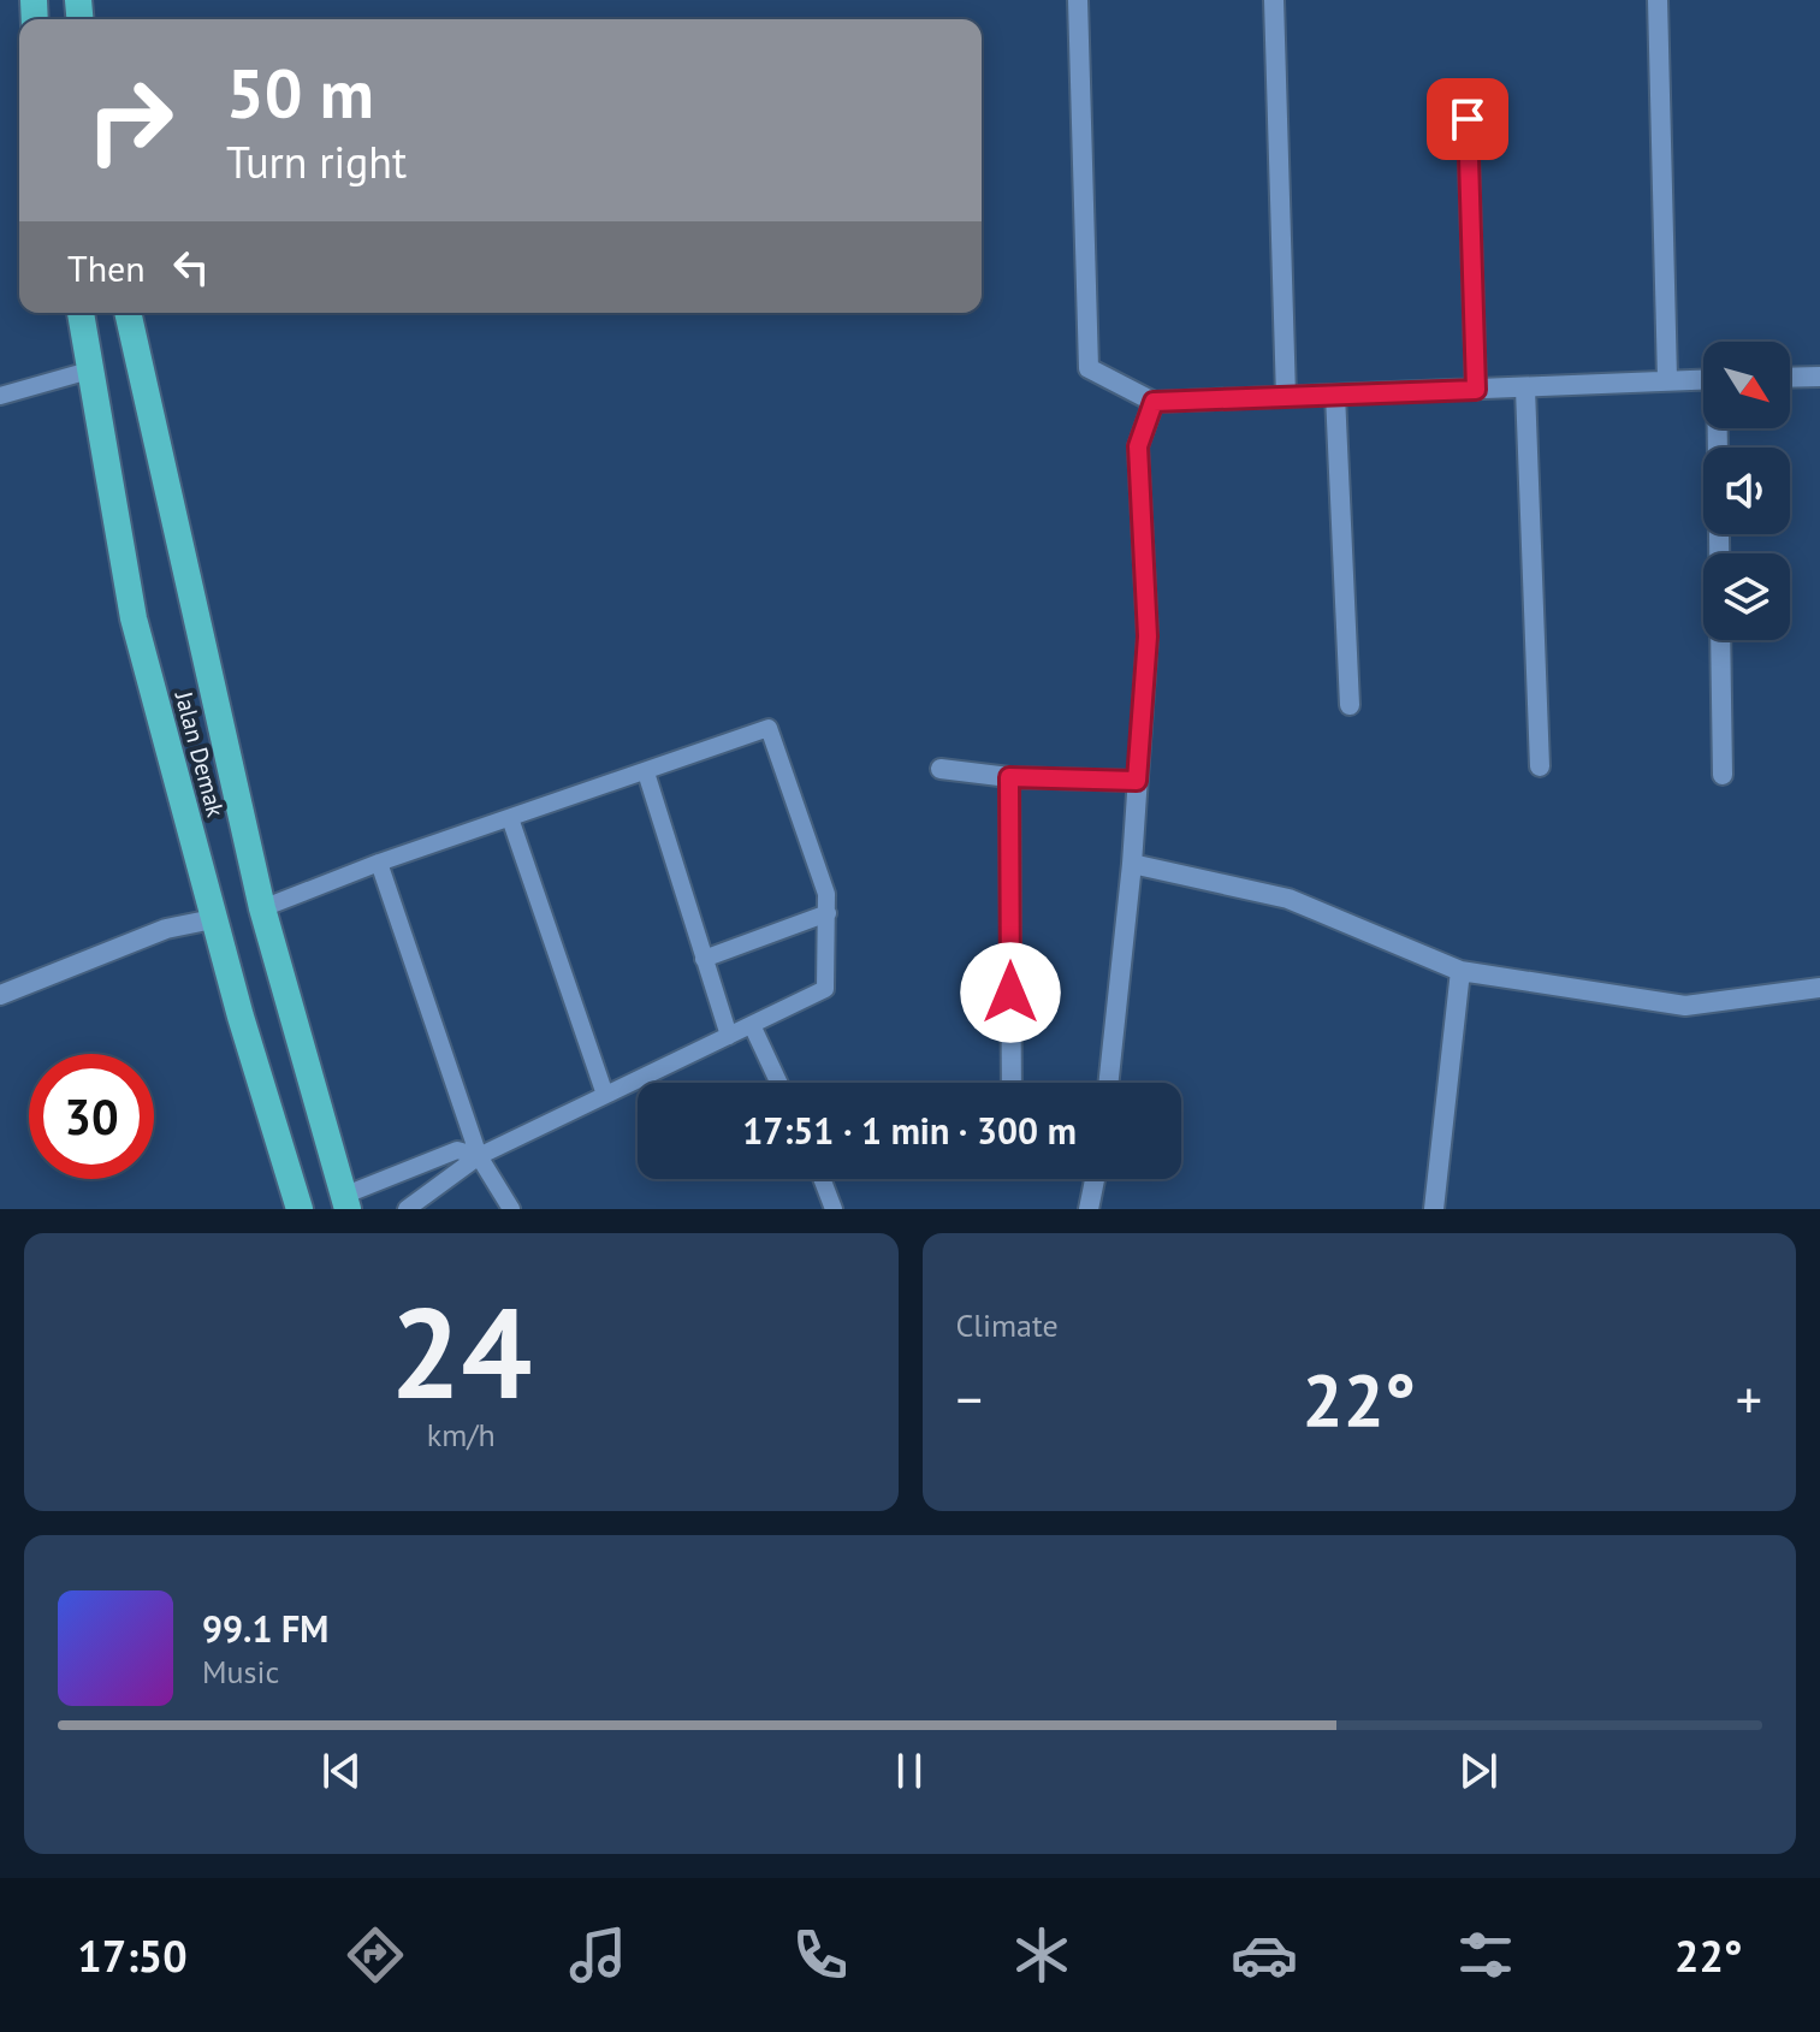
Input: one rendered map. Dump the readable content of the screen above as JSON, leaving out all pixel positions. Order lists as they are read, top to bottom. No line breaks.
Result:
{"streets":{"highway":["Jalan Demak"]},"north":"bottom right","page":{"turn":["50 m","Turn right"],"then":"Then","limit":"30","trip":"17:51 · 1 min · 300 m","tile":[["24","km/h"],"Climate"],"heat":["−","22°","+"],"song":["99.1 FM","Music"],"tabs":["17:50","22°"]}}
